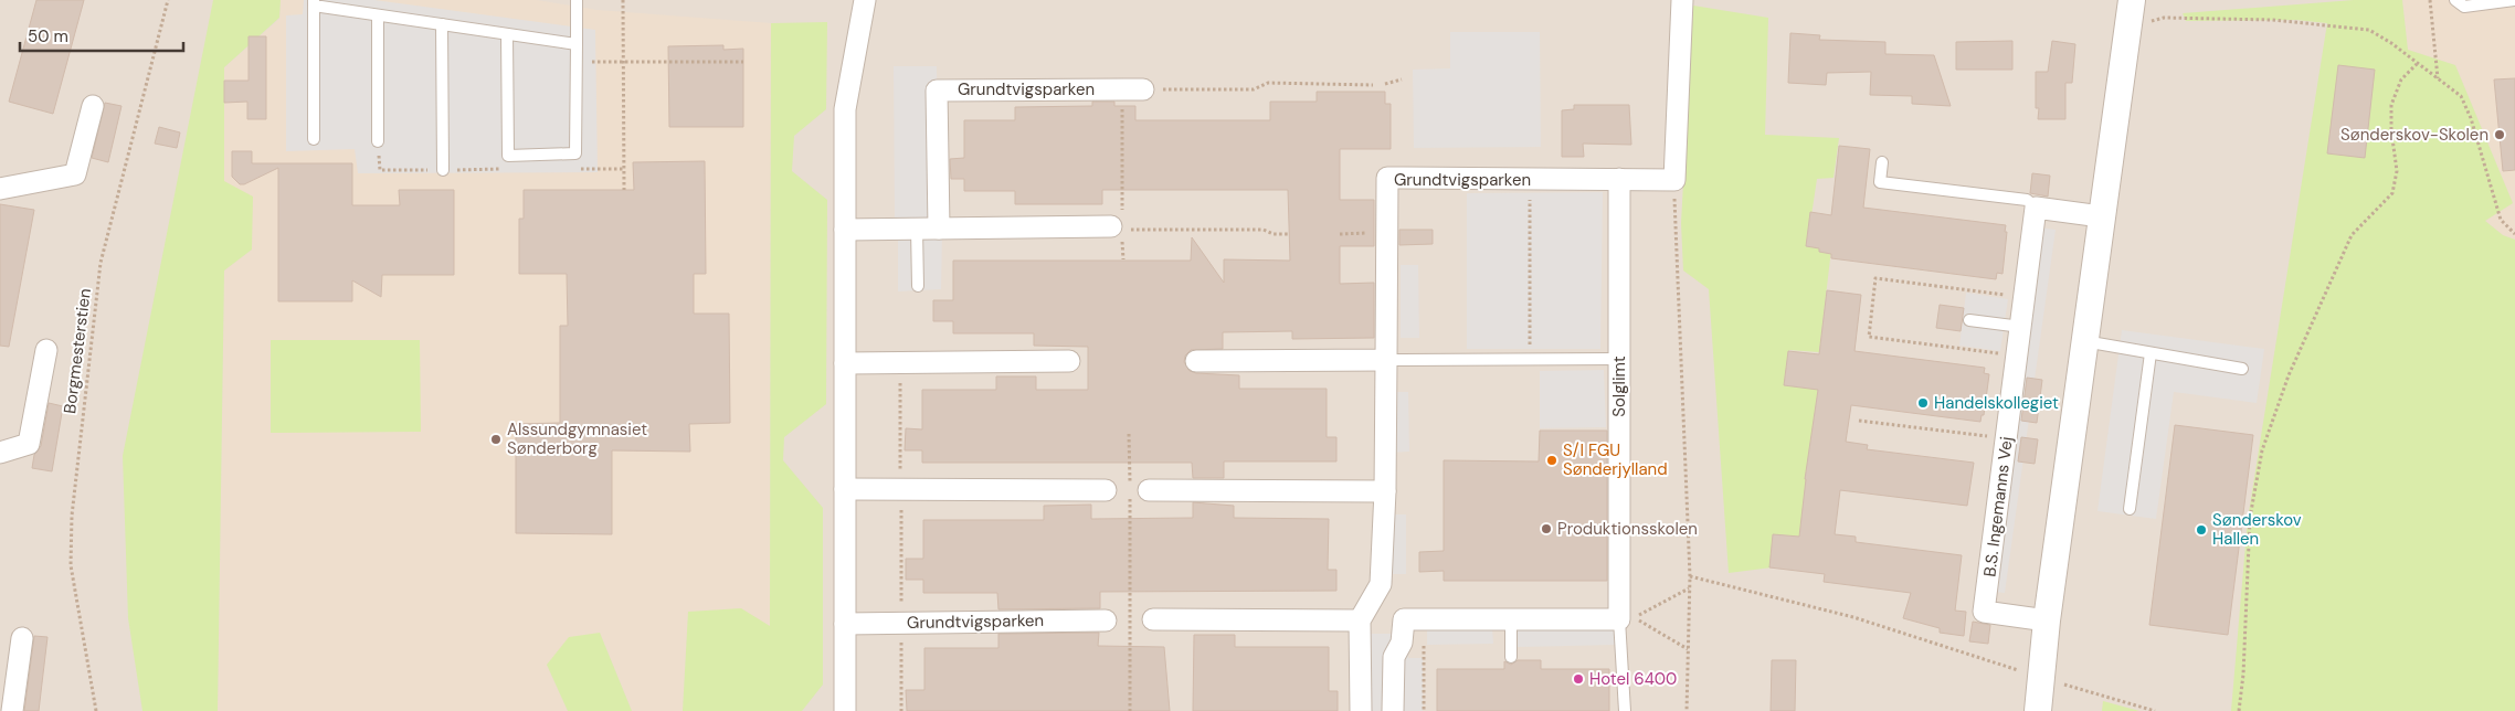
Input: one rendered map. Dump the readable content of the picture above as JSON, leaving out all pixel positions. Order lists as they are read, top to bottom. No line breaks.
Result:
{"streets":{"street":["Grundtvigsparken","Solglimt","B.S. Ingemanns Vej"],"path":["Borgmesterstien"]},"crossings":[["Grundtvigsparken","Solglimt"]],"places":["Sønderskov-Skolen","Handelskollegiet","Alssundgymnasiet Sønderborg","S/I FGU Sønderjylland","Produktionsskolen","Sønderskov Hallen","Hotel 6400"],"scale_bar":"50 m"}
